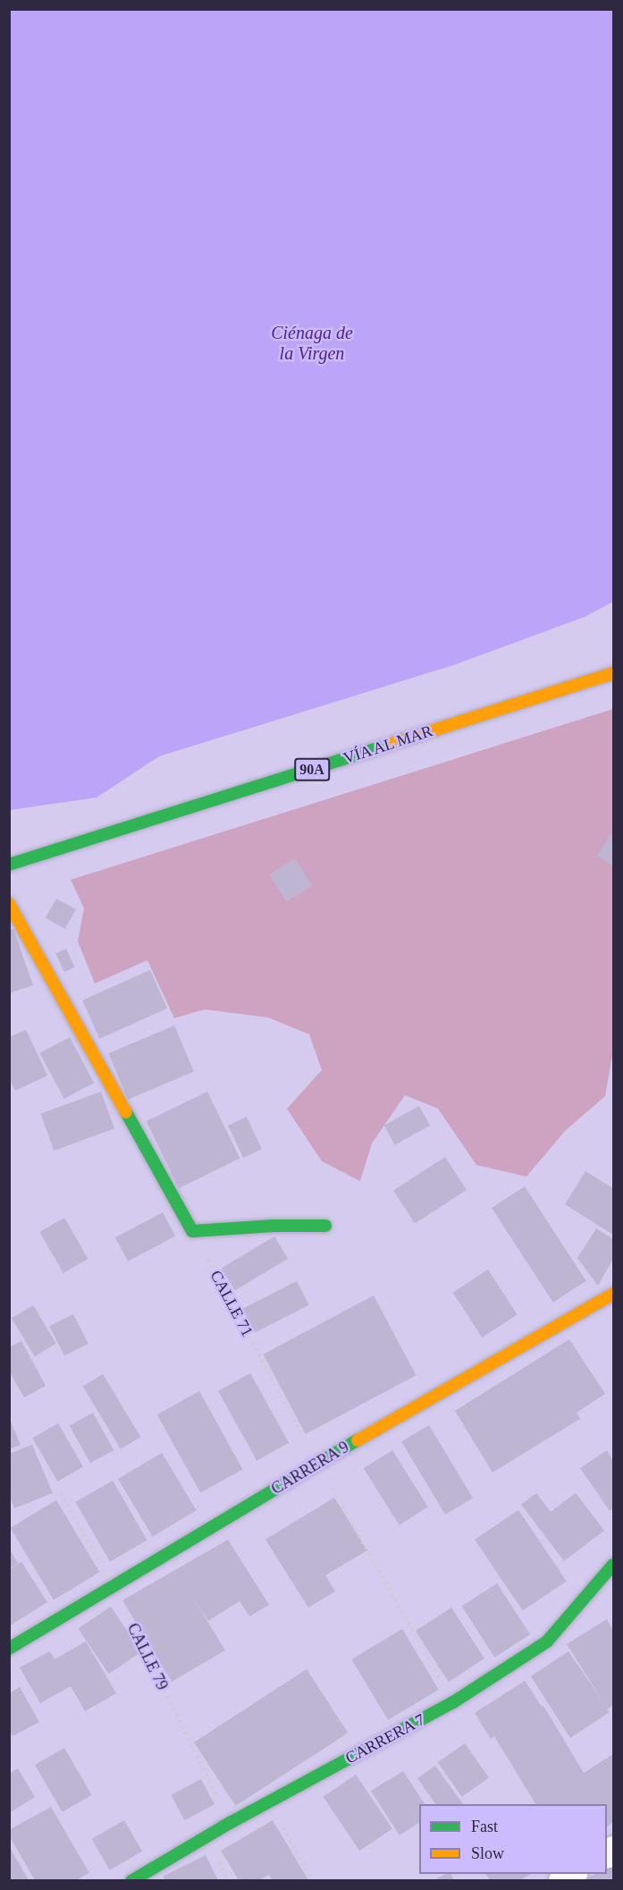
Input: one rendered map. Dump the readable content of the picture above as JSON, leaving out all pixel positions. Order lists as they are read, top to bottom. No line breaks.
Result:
{"streets":{"main road":["VÍA AL MAR","90A","CARRERA 9","CARRERA 7"],"path":["CALLE 71","CALLE 79"]},"crossings":[["CALLE 71","CARRERA 9"],["CALLE 71","CARRERA 7"],["CARRERA 9","CALLE 79"],["CALLE 79","CARRERA 7"]],"water":["Ciénaga de la Virgen"],"legend":["Fast","Slow"]}
